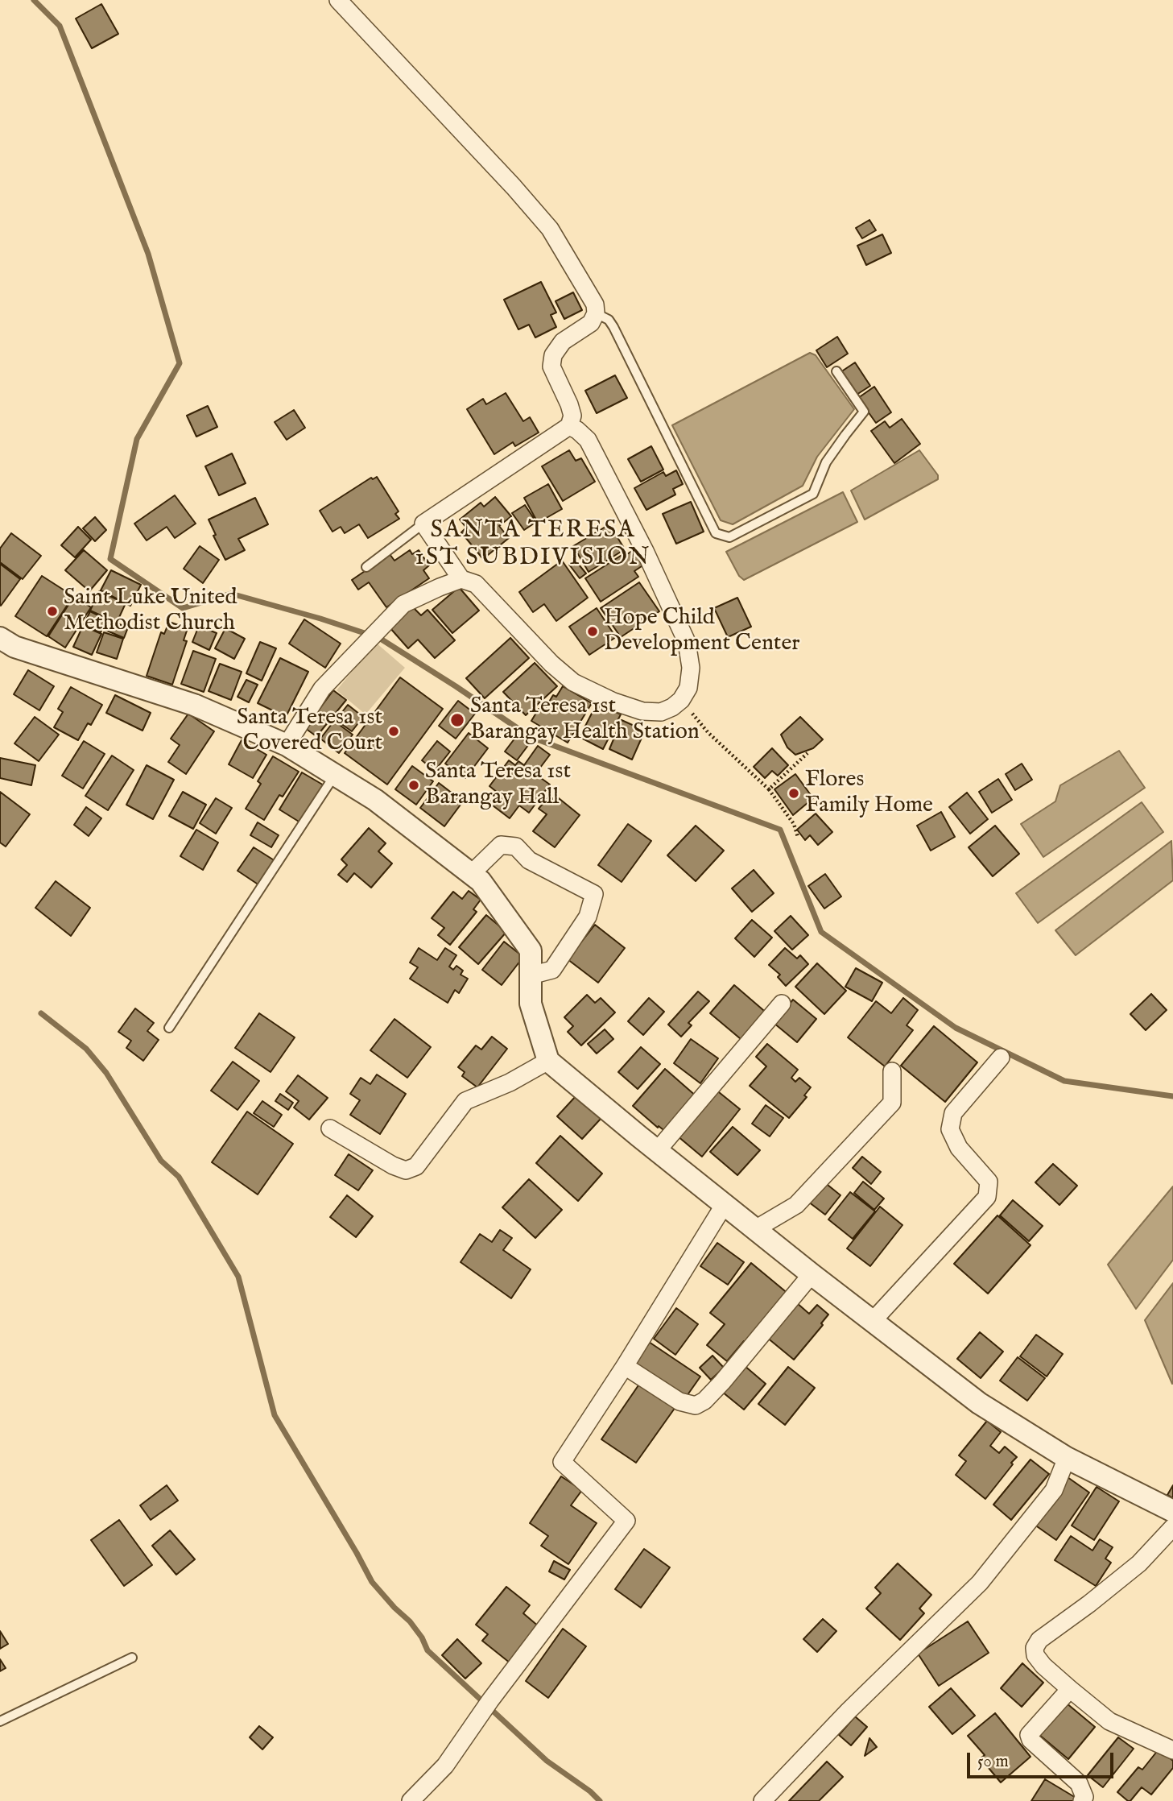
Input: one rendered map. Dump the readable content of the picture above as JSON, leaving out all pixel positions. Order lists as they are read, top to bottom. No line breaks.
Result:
{"districts":["SANTA TERESA 1ST SUBDIVISION"],"places":["Saint Luke United Methodist Church","Hope Child Development Center","Santa Teresa 1st Barangay Health Station","Santa Teresa 1st Covered Court","Santa Teresa 1st Barangay Hall","Flores Family Home"],"scale_bar":"50 m"}
